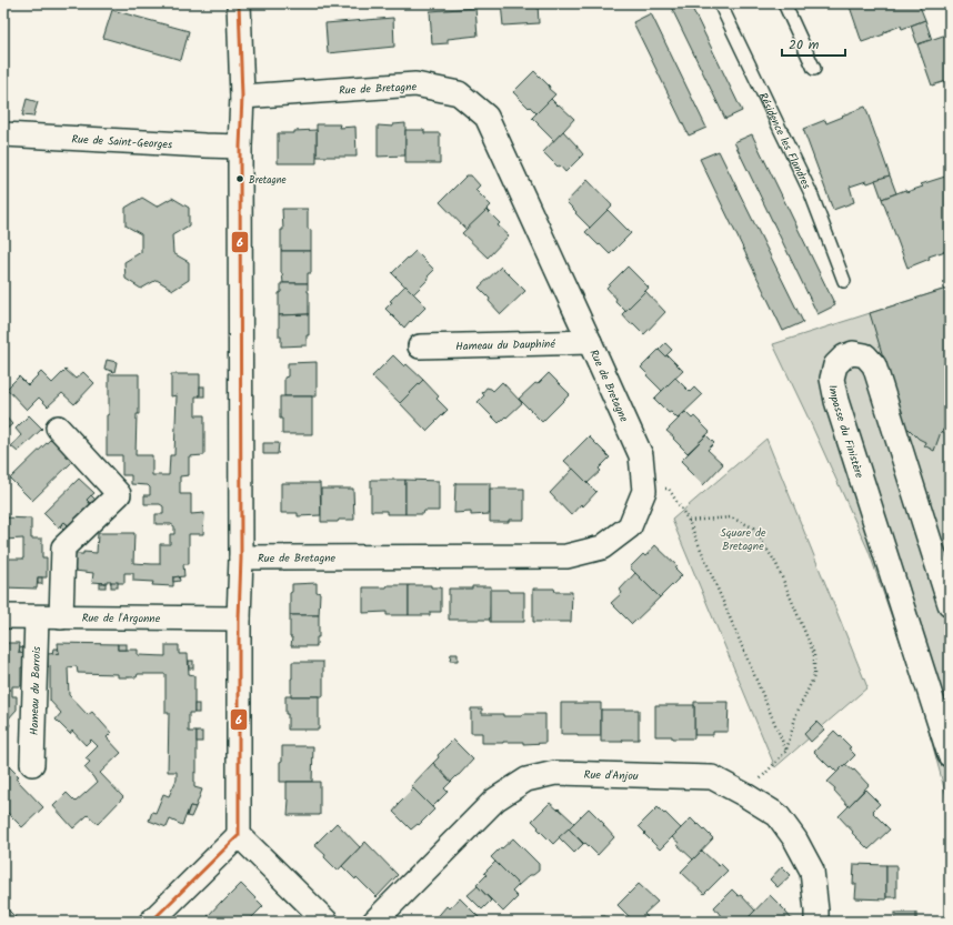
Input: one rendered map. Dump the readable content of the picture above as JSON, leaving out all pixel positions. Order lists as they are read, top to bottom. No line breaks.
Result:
{"streets":{"street":["Rue de Bretagne","Rue de Saint-Georges","Hameau du Dauphiné","Impasse du Finistère","Rue de l'Argonne","Hameau du Barrois","Rue d'Anjou"],"lane":["Résidence les Flandres"]},"crossings":[["Rue de Bretagne","Hameau du Dauphiné"],["Rue de l'Argonne","Hameau du Barrois"]],"parks":["Square de Bretagne"],"places":["Bretagne"],"lines":["transit line 6"],"scale_bar":"20 m"}
